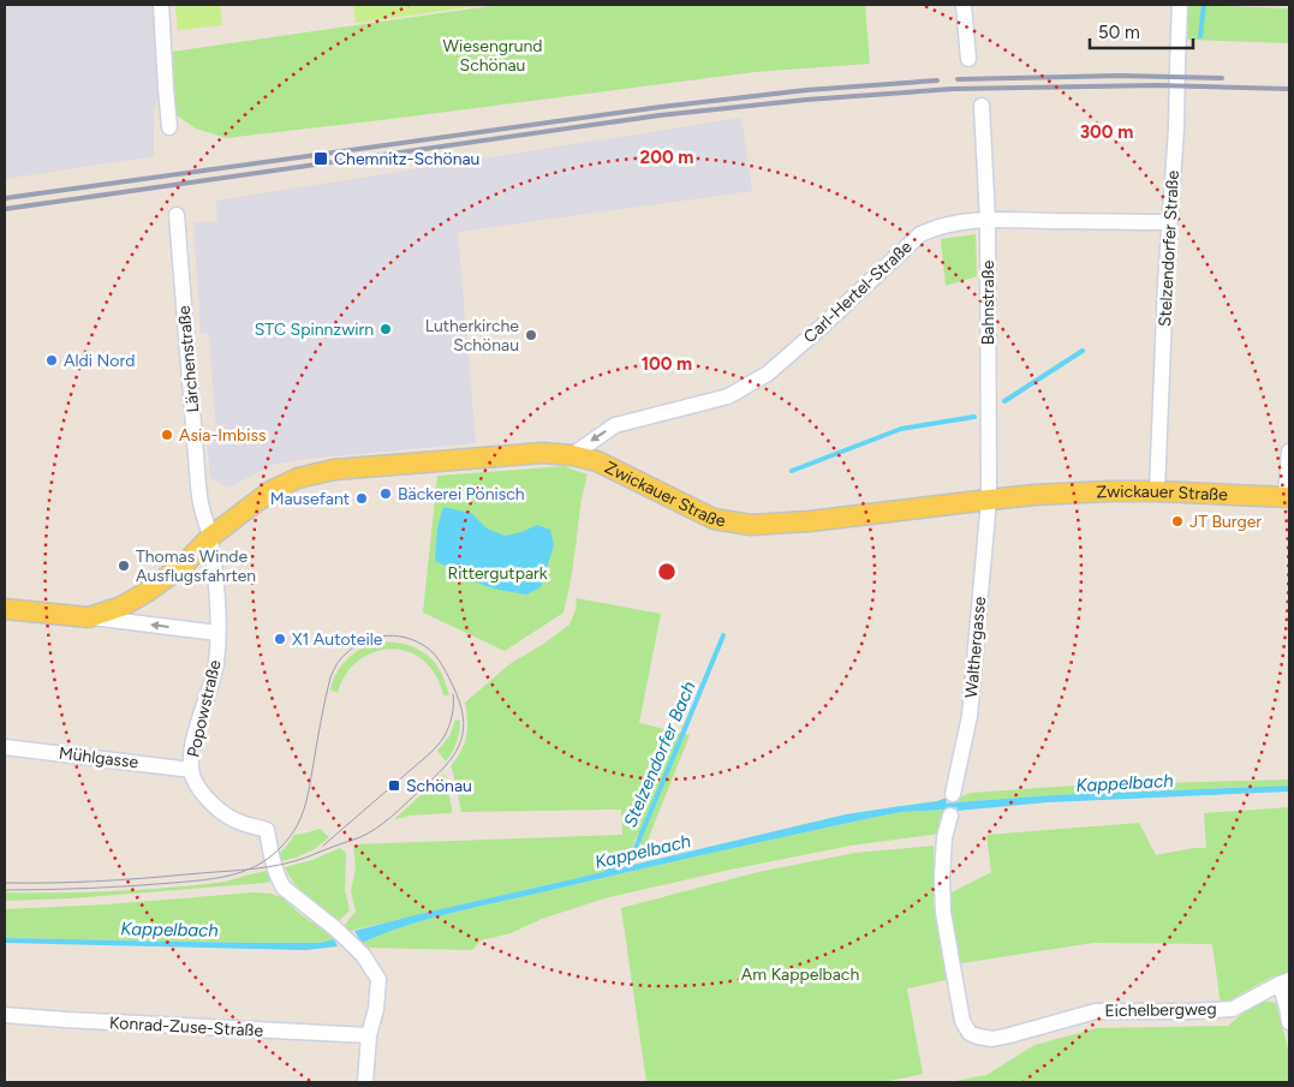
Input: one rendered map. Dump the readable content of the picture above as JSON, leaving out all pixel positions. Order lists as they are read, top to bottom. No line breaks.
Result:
{"streets":{"main road":["Zwickauer Straße"],"street":["Stelzendorfer Straße","Carl-Hertel-Straße","Bahnstraße","Lärchenstraße","Walthergasse","Popowstraße","Mühlgasse","Eichelbergweg","Konrad-Zuse-Straße"]},"crossings":[["Stelzendorfer Straße","Carl-Hertel-Straße"],["Stelzendorfer Straße","Zwickauer Straße"],["Carl-Hertel-Straße","Bahnstraße"],["Carl-Hertel-Straße","Zwickauer Straße"],["Bahnstraße","Zwickauer Straße"],["Bahnstraße","Walthergasse"],["Lärchenstraße","Zwickauer Straße"],["Lärchenstraße","Popowstraße"],["Zwickauer Straße","Walthergasse"],["Zwickauer Straße","Popowstraße"],["Popowstraße","Mühlgasse"],["Popowstraße","Konrad-Zuse-Straße"]],"one_way":["Carl-Hertel-Straße"],"water":["Stelzendorfer Bach","Kappelbach"],"parks":["Wiesengrund Schönau","Rittergutpark","Am Kappelbach"],"places":{"transit":["Chemnitz-Schönau","Schönau"],"other":["STC Spinnzwirn","Lutherkirche Schönau","Aldi Nord","Asia-Imbiss","Bäckerei Pönisch","Mausefant","JT Burger","Thomas Winde Ausflugsfahrten","X1 Autoteile"]},"scale_bar":"50 m","rings":["300 m","200 m","100 m"]}
